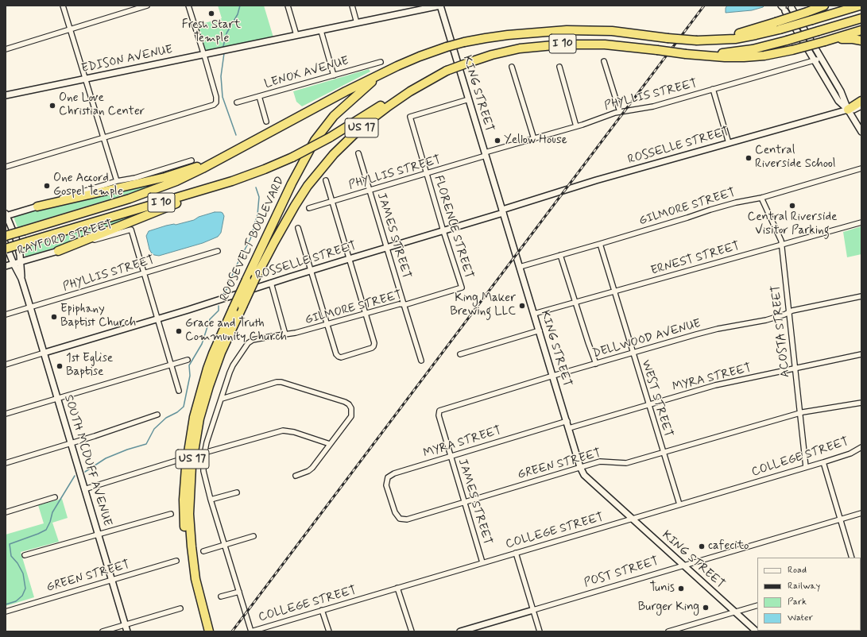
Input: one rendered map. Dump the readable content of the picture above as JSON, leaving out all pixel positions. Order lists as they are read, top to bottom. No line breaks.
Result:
{"streets":{"highway":["I 10","US 17","ROOSEVELT BOULEVARD"],"main road":["EDISON AVENUE","KING STREET","ROSSELLE STREET","RAYFORD STREET","SOUTH MCDUFF AVENUE","POST STREET"],"street":["LENOX AVENUE","PHYLLIS STREET","GILMORE STREET","FLORENCE STREET","JAMES STREET","ERNEST STREET","ACOSTA STREET","DELLWOOD AVENUE","MYRA STREET","WEST STREET","COLLEGE STREET","GREEN STREET"]},"crossings":[["I 10","ROOSEVELT BOULEVARD"],["EDISON AVENUE","KING STREET"],["KING STREET","PHYLLIS STREET"],["KING STREET","ROSSELLE STREET"],["KING STREET","GILMORE STREET"],["KING STREET","FLORENCE STREET"],["KING STREET","ERNEST STREET"],["KING STREET","DELLWOOD AVENUE"],["KING STREET","MYRA STREET"],["KING STREET","COLLEGE STREET"],["KING STREET","GREEN STREET"],["KING STREET","POST STREET"],["PHYLLIS STREET","FLORENCE STREET"],["PHYLLIS STREET","JAMES STREET"],["PHYLLIS STREET","RAYFORD STREET"],["PHYLLIS STREET","SOUTH MCDUFF AVENUE"],["ROSSELLE STREET","FLORENCE STREET"],["ROSSELLE STREET","JAMES STREET"],["ROSSELLE STREET","SOUTH MCDUFF AVENUE"],["GILMORE STREET","FLORENCE STREET"],["GILMORE STREET","JAMES STREET"],["GILMORE STREET","ACOSTA STREET"],["GILMORE STREET","WEST STREET"],["JAMES STREET","DELLWOOD AVENUE"],["JAMES STREET","MYRA STREET"],["JAMES STREET","COLLEGE STREET"],["JAMES STREET","GREEN STREET"],["RAYFORD STREET","SOUTH MCDUFF AVENUE"],["ERNEST STREET","ACOSTA STREET"],["ERNEST STREET","WEST STREET"],["ACOSTA STREET","DELLWOOD AVENUE"],["ACOSTA STREET","MYRA STREET"],["ACOSTA STREET","COLLEGE STREET"],["ACOSTA STREET","GREEN STREET"],["DELLWOOD AVENUE","WEST STREET"],["MYRA STREET","WEST STREET"],["MYRA STREET","GREEN STREET"],["WEST STREET","COLLEGE STREET"],["WEST STREET","GREEN STREET"],["SOUTH MCDUFF AVENUE","GREEN STREET"]],"places":["Fresh Start Temple","One Love Christian Center","Yellow House","Central Riverside School","One Accord Gospel Temple","Central Riverside Visitor Parking","King Maker Brewing LLC","Epiphany Baptist Church","Grace and Truth Community Church","1st Eglise Baptise","cafecito","Tunis","Burger King"],"legend":["Road","Railway","Park","Water"]}
